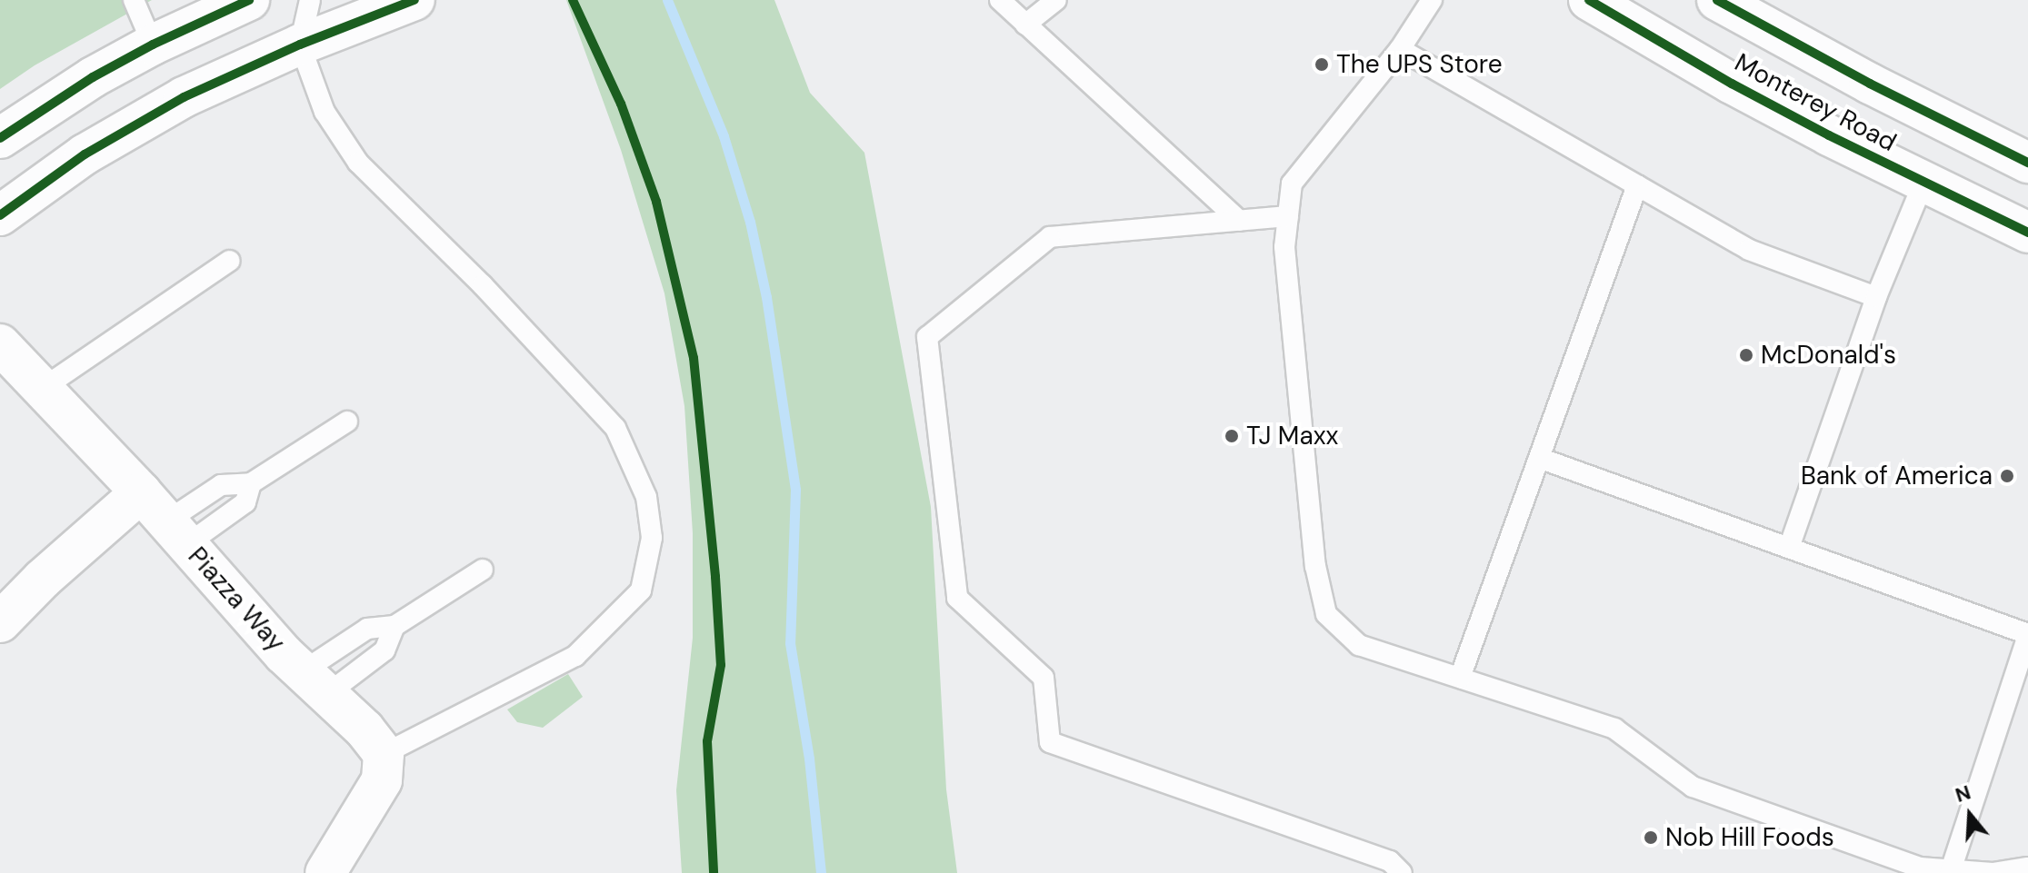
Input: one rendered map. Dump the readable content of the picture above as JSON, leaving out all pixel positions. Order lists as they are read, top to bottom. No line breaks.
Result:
{"streets":{"street":["Monterey Road","Piazza Way"]},"places":["The UPS Store","McDonald's","TJ Maxx","Bank of America","Nob Hill Foods"],"north":"top"}
